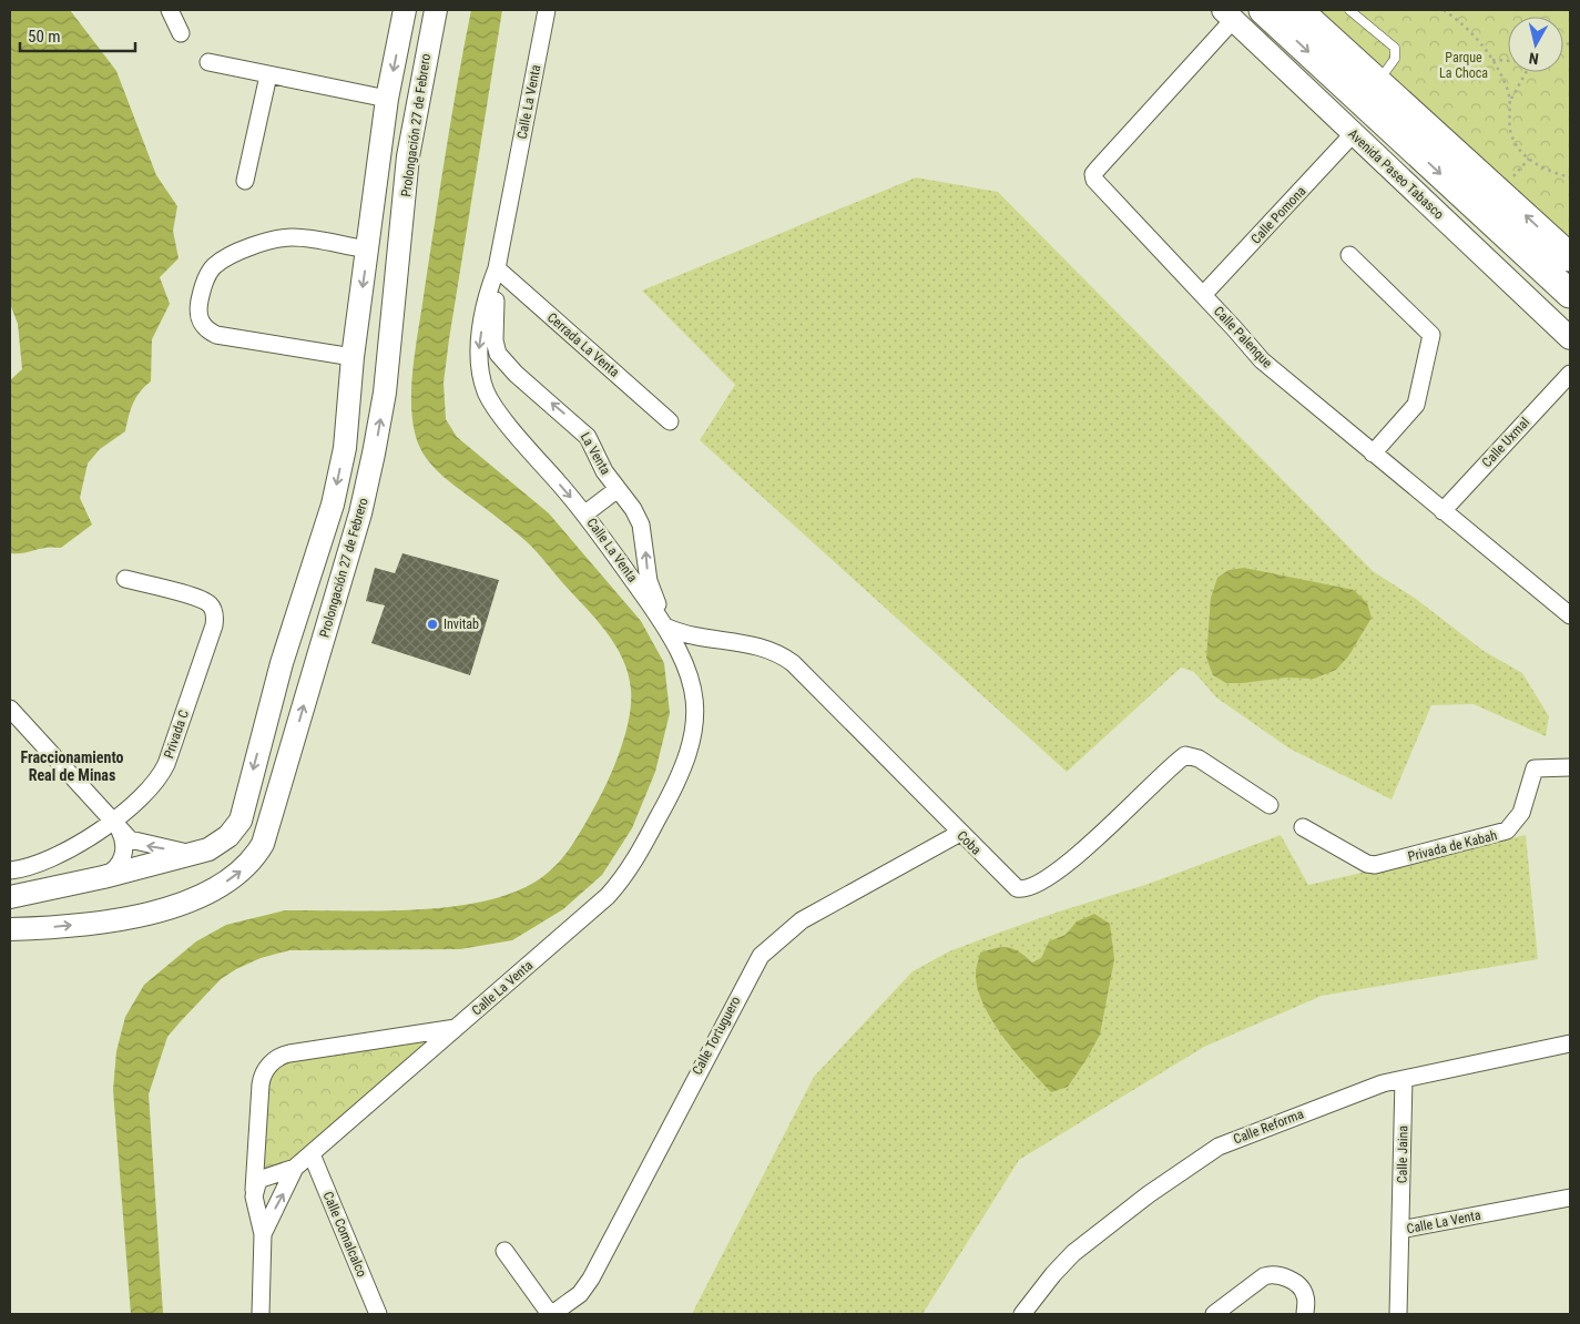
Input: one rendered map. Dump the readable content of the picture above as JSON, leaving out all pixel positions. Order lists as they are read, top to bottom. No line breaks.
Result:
{"streets":{"street":["Calle La Venta","Prolongación 27 de Febrero","Avenida Paseo Tabasco","Calle Pomona","Calle Palenque","Cerrada La Venta","Calle Uxmal","La Venta","Privada C","Coba","Privada de Kabah","Calle Tortuguero","Calle Reforma","Calle Jaina","Calle Comalcalco"]},"crossings":[["Calle La Venta","Cerrada La Venta"],["Calle La Venta","La Venta"],["Calle La Venta","Coba"],["Calle La Venta","Calle Jaina"],["Calle La Venta","Calle Comalcalco"],["Avenida Paseo Tabasco","Calle Pomona"],["Avenida Paseo Tabasco","Calle Palenque"],["Calle Pomona","Calle Palenque"],["Calle Palenque","Calle Uxmal"],["Cerrada La Venta","La Venta"],["La Venta","Coba"],["Coba","Calle Tortuguero"],["Calle Reforma","Calle Jaina"]],"one_way":["La Venta"],"districts":["Fraccionamiento Real de Minas"],"parks":["Parque La Choca"],"places":["Invitab"],"scale_bar":"50 m","north":"bottom"}
